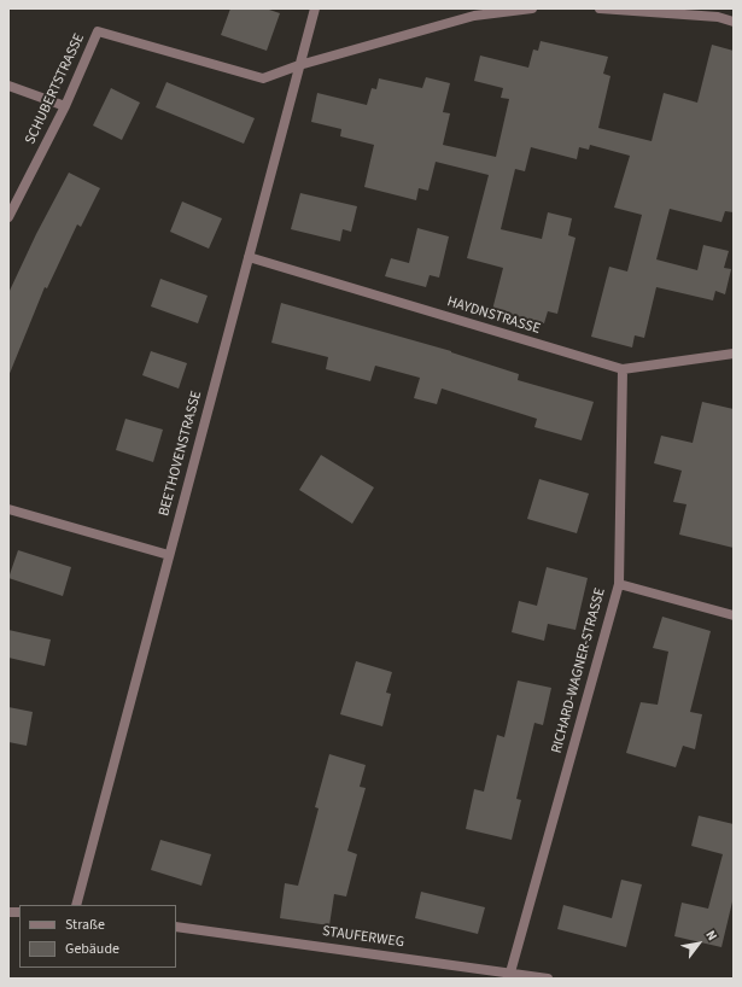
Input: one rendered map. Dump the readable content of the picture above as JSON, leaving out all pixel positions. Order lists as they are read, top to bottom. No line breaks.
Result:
{"streets":{"street":["SCHUBERTSTRASSE","HAYDNSTRASSE","BEETHOVENSTRASSE","RICHARD-WAGNER-STRASSE","STAUFERWEG"]},"crossings":[["SCHUBERTSTRASSE","BEETHOVENSTRASSE"],["HAYDNSTRASSE","BEETHOVENSTRASSE"],["HAYDNSTRASSE","RICHARD-WAGNER-STRASSE"],["RICHARD-WAGNER-STRASSE","STAUFERWEG"]],"legend":["Straße","Gebäude"],"north":"top right"}
